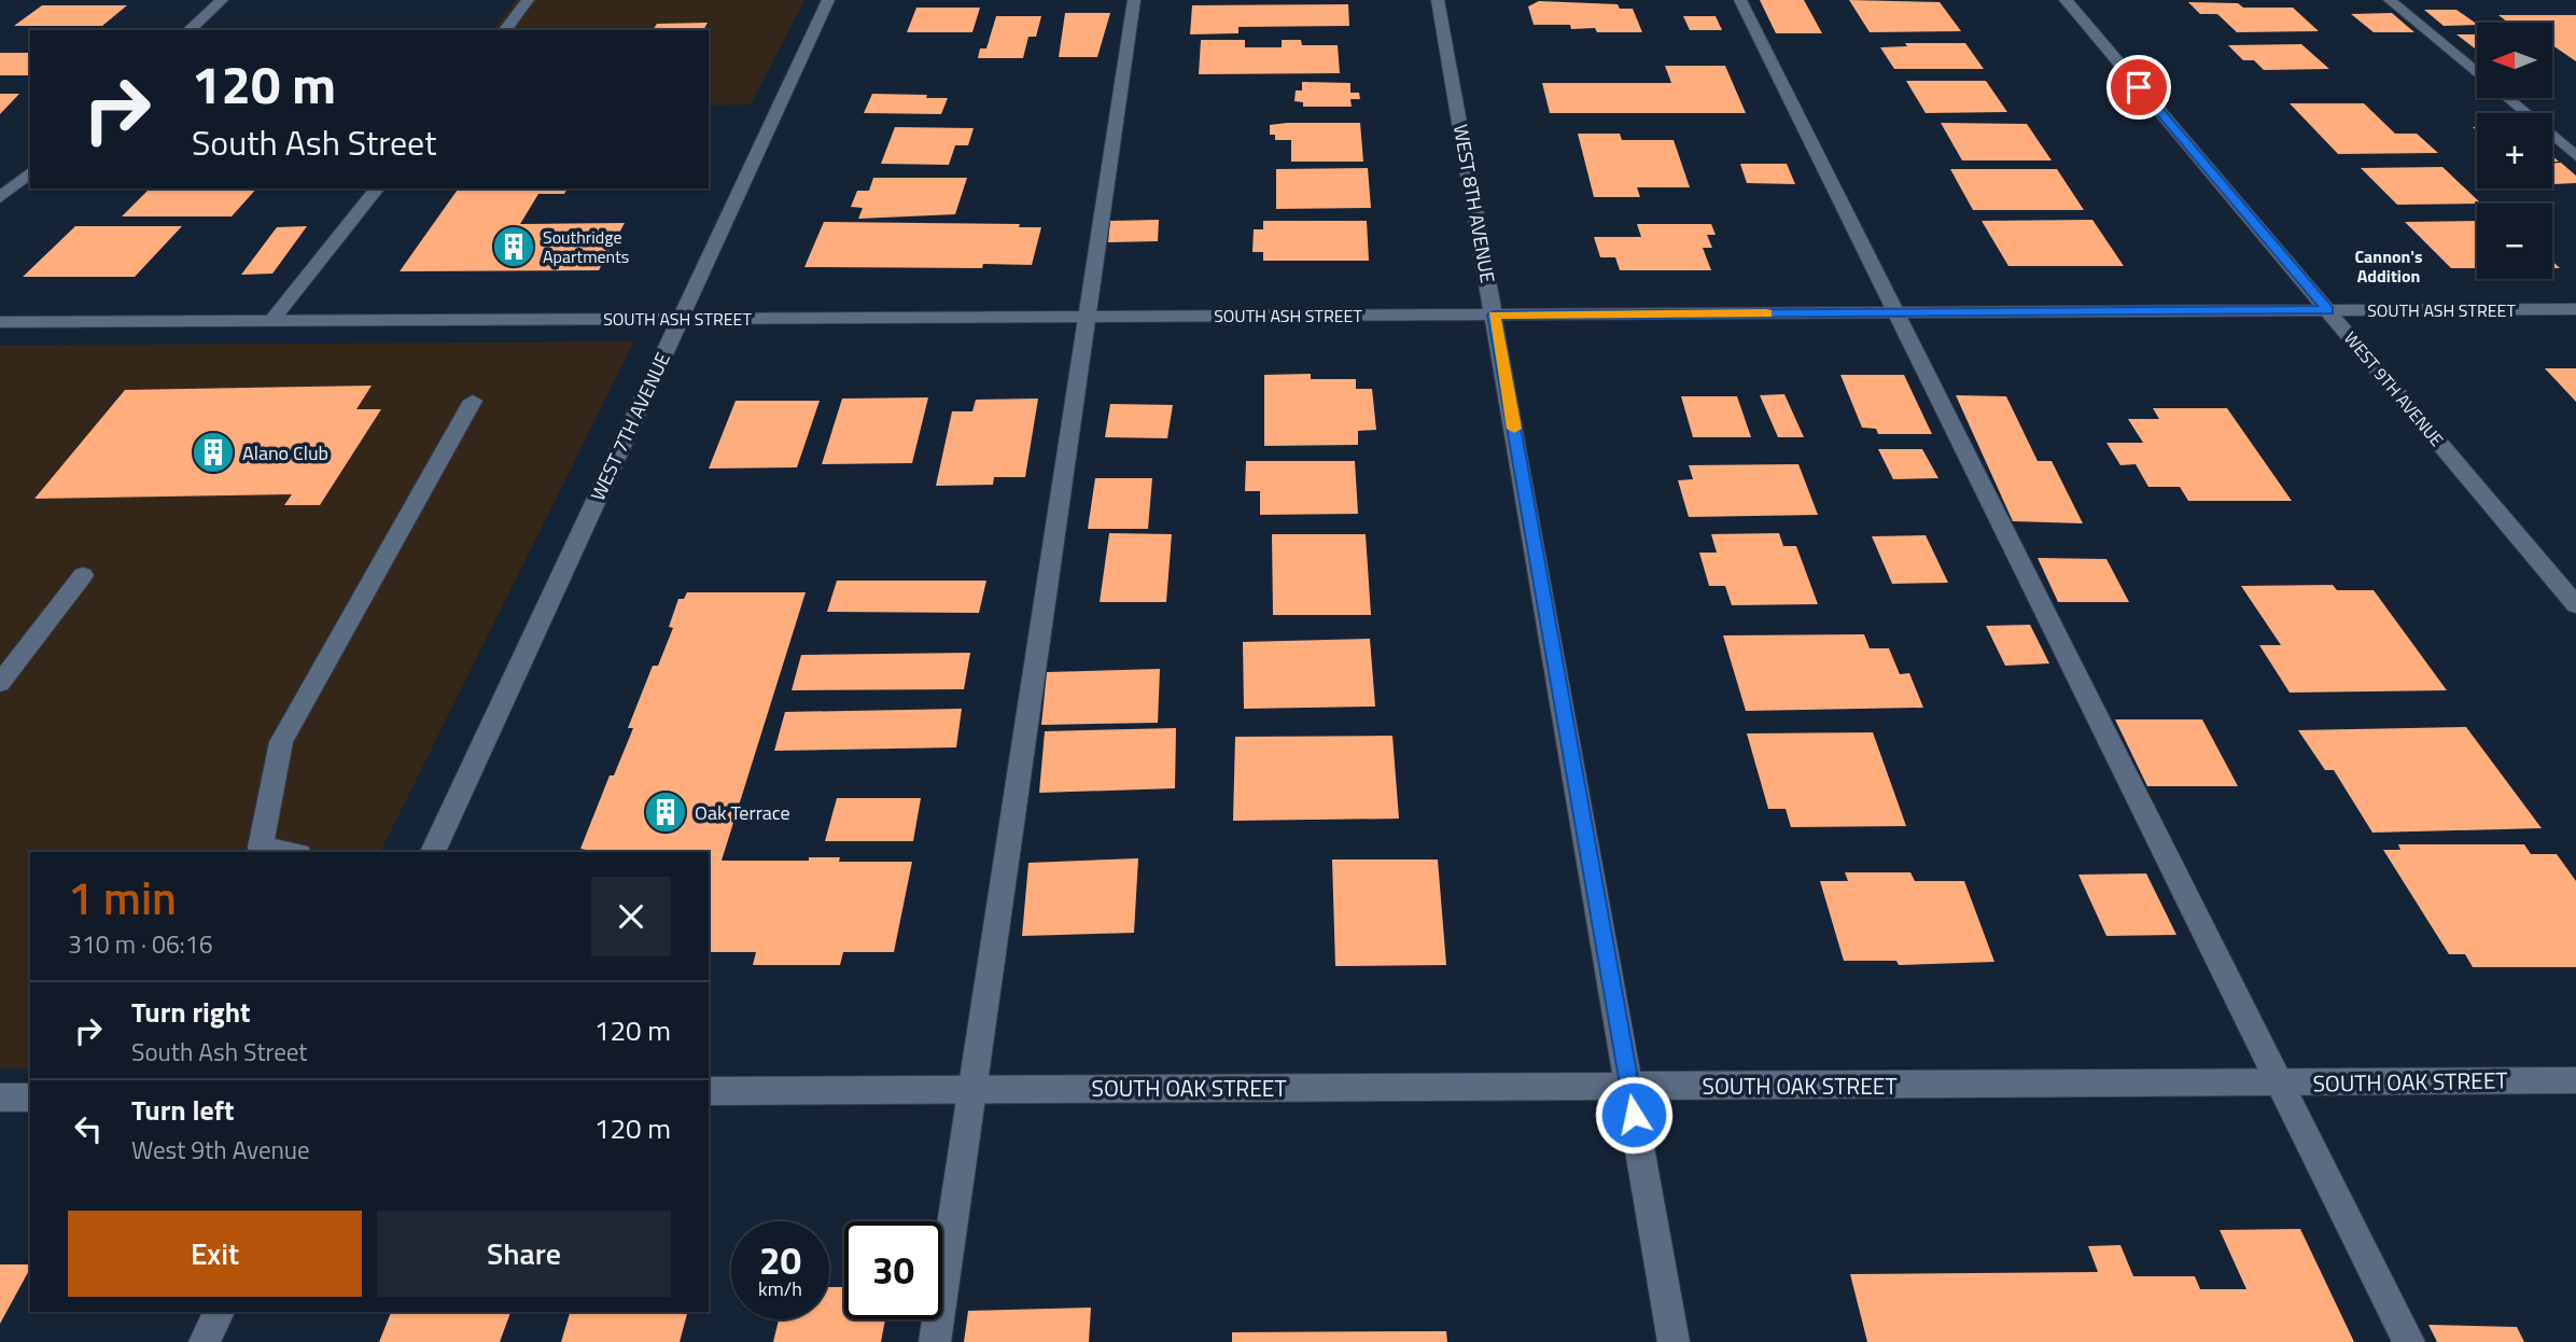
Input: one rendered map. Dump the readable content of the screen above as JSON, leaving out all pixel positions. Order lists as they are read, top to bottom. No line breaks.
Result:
{"streets":{"street":["WEST 8TH AVENUE","SOUTH ASH STREET","WEST 9TH AVENUE","WEST 7TH AVENUE","SOUTH OAK STREET"]},"crossings":[["WEST 8TH AVENUE","SOUTH ASH STREET"],["WEST 8TH AVENUE","SOUTH OAK STREET"],["SOUTH ASH STREET","WEST 9TH AVENUE"],["SOUTH ASH STREET","WEST 7TH AVENUE"]],"districts":["Cannon's Addition"],"places":{"building":["Southridge Apartments","Alano Club","Oak Terrace"]},"north":"left","page":{"map_buttons":["+","−"],"turn":["120 m","South Ash Street"],"heading":["1 min","310 m · 06:16"],"list":[{"name":"Turn right","note":"South Ash Street","value":"120 m"},{"name":"Turn left","note":"West 9th Avenue","value":"120 m"}],"buttons":["Exit","Share"],"speed":"20 km/h","limit":"30"}}
